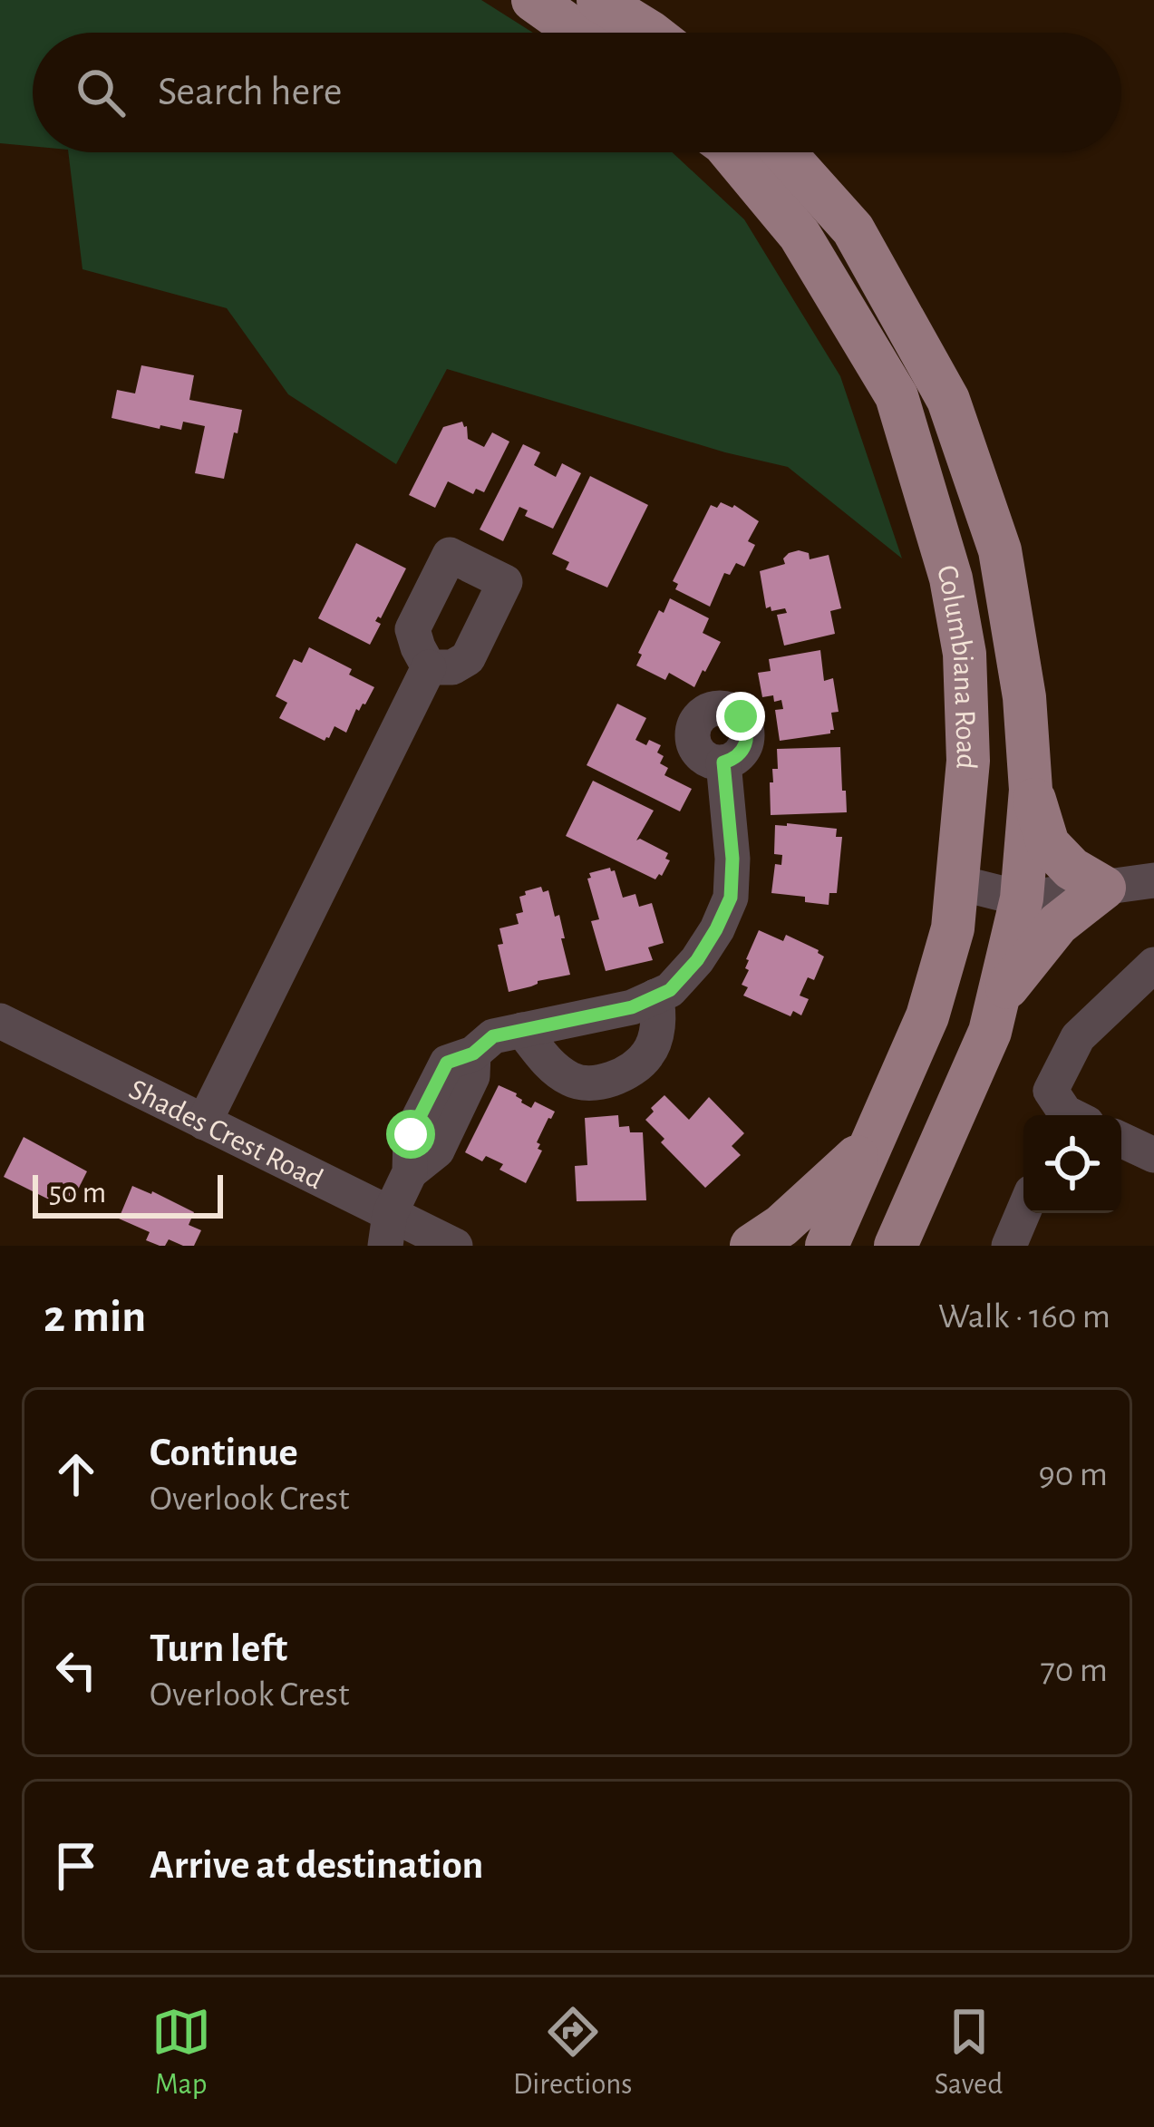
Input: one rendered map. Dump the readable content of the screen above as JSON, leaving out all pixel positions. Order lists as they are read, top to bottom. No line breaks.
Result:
{"streets":{"main road":["Columbiana Road"],"street":["Shades Crest Road"]},"scale_bar":"50 m","page":{"search":"Search here","scale":"50 m","heading":["2 min","Walk · 160 m"],"list":[["Continue","Overlook Crest","90 m"],["Turn left","Overlook Crest","70 m"],"Arrive at destination"],"nav":["Map","Directions","Saved"]}}
